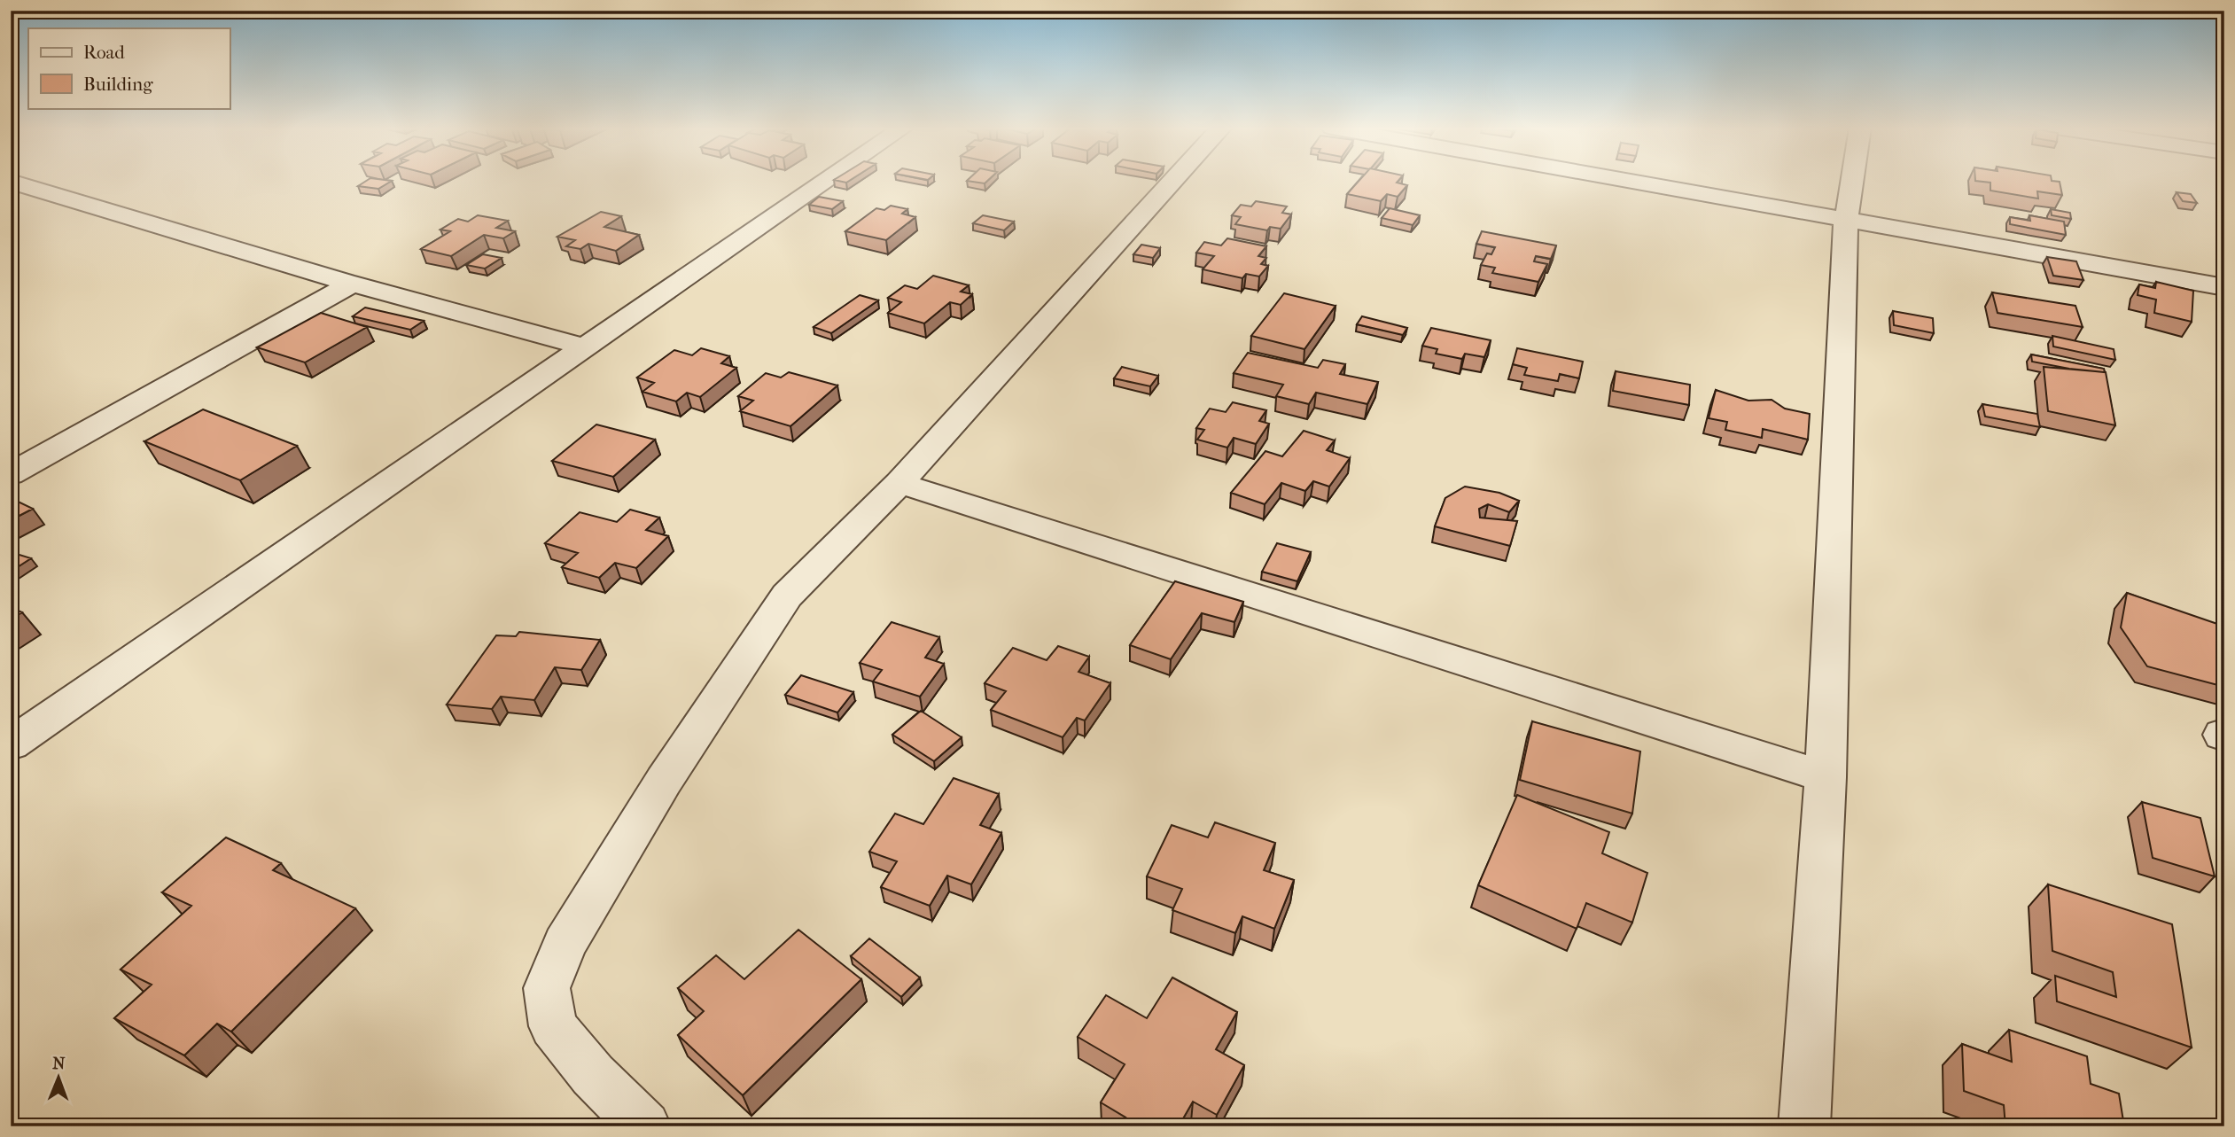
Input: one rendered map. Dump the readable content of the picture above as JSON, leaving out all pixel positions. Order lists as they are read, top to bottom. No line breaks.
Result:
{"legend":["Road","Building"],"north":"top"}
